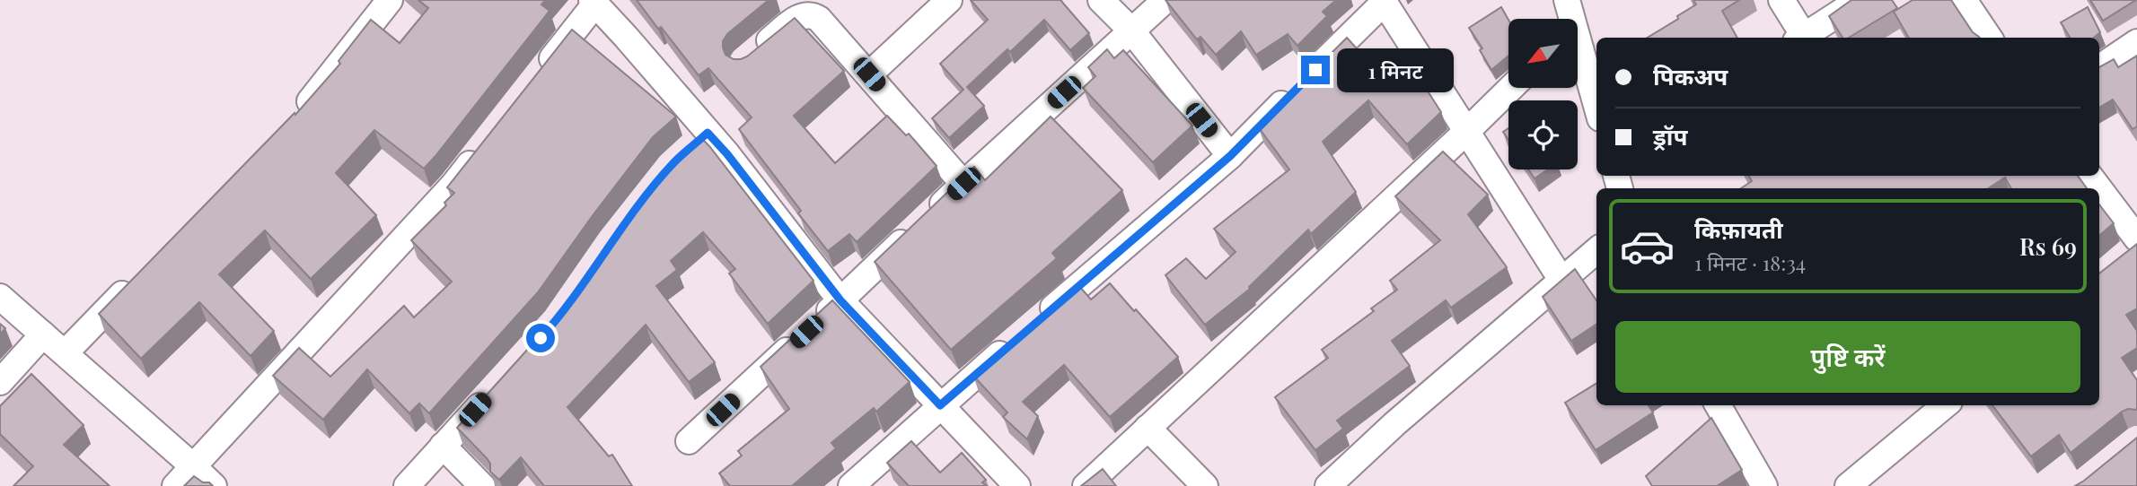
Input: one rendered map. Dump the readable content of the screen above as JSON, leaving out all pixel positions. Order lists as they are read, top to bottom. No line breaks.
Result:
{"north":"bottom left","page":{"banner":["पिकअप","ड्रॉप"],"bubble":"1 मिनट","list":[{"name":"किफ़ायती","note":"1 मिनट · 18:34","value":"Rs 69"}],"buttons":"पुष्टि करें"}}
